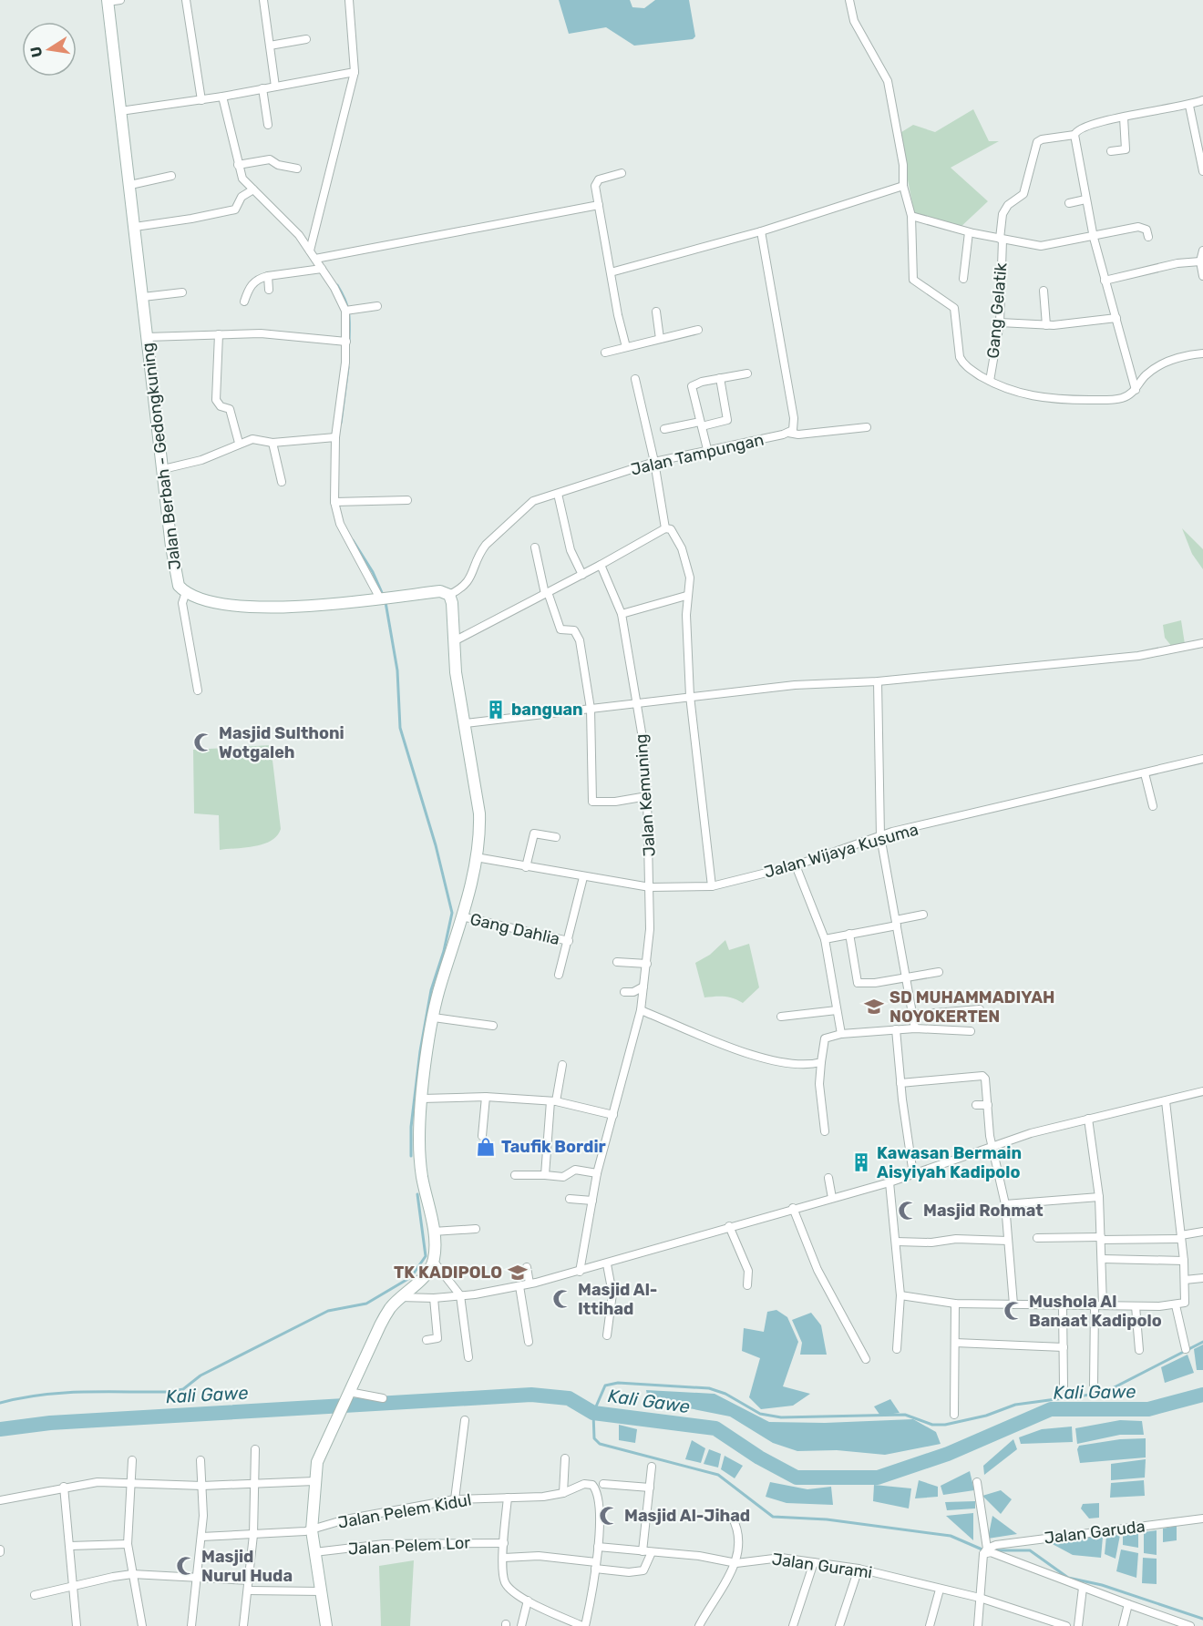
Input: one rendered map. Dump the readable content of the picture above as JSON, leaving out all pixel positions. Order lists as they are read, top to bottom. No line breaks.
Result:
{"streets":{"main road":["Jalan Berbah - Gedongkuning"],"street":["Gang Gelatik","Jalan Tampungan","Jalan Kemuning","Jalan Wijaya Kusuma","Gang Dahlia","Jalan Pelem Kidul","Jalan Garuda","Jalan Pelem Lor","Jalan Gurami"]},"crossings":[["Jalan Tampungan","Jalan Berbah - Gedongkuning"],["Jalan Kemuning","Jalan Wijaya Kusuma"],["Jalan Wijaya Kusuma","Gang Dahlia"],["Jalan Pelem Kidul","Jalan Gurami"]],"water":["Kali Gawe"],"places":{"building":["banguan","Kawasan Bermain Aisyiyah Kadipolo"],"mosque":["Masjid Sulthoni Wotgaleh","Masjid Rohmat","Masjid Al- Ittihad","Mushola Al Banaat Kadipolo","Masjid Al-Jihad","Masjid Nurul Huda"],"school or university":["SD MUHAMMADIYAH NOYOKERTEN","TK KADIPOLO"],"shop":["Taufik Bordir"]},"north":"left"}
